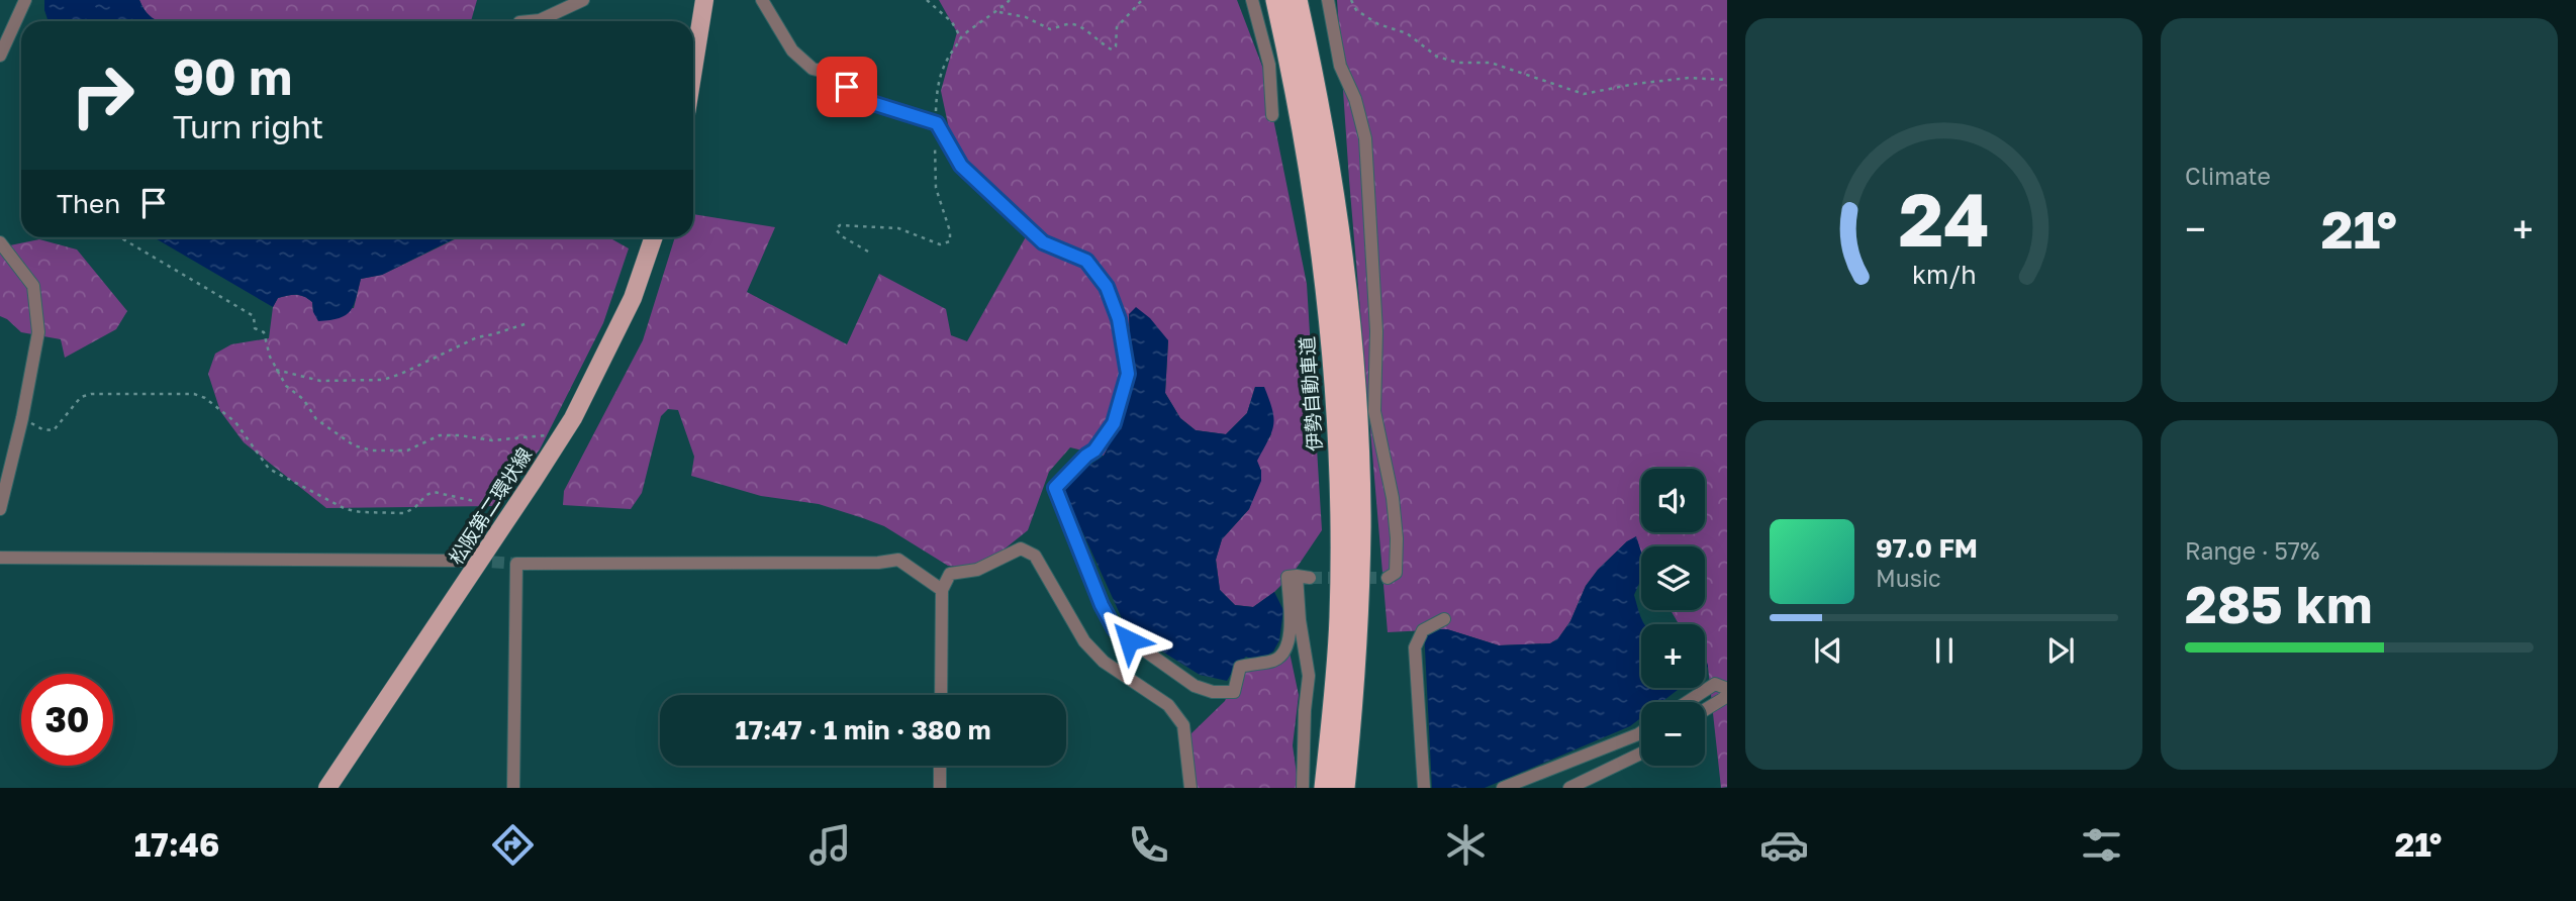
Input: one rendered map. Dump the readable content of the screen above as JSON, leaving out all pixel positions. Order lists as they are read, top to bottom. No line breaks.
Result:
{"streets":{"highway":["伊勢自動車道"],"main road":["松阪第二環状線"]},"page":{"tile":["Climate",["Range · 57%","285 km"]],"turn":["90 m","Turn right"],"then":"Then","heat":["−","21°","+"],"map_buttons":["+","−"],"song":["97.0 FM","Music"],"limit":"30","trip":"17:47 · 1 min · 380 m","tabs":["17:46","21°"],"gauge":["24","km/h"]}}
